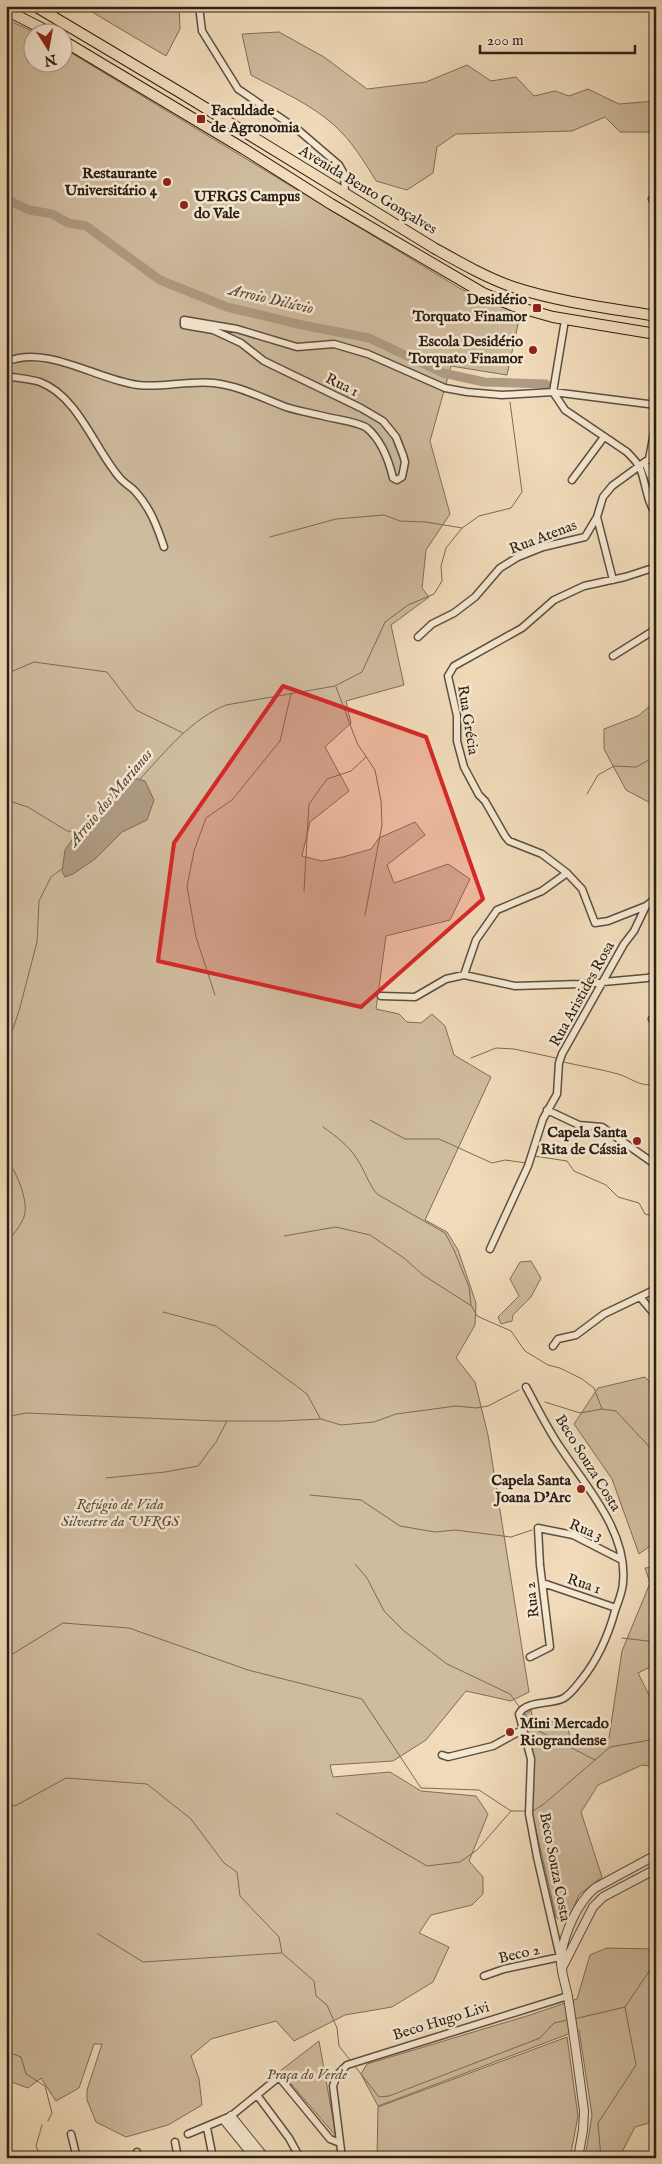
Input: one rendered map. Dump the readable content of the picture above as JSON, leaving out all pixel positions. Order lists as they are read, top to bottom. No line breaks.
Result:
{"streets":{"main road":["Avenida Bento Gonçalves"],"street":["Rua 1","Rua Atenas","Rua Grécia","Rua Aristides Rosa","Beco Souza Costa","Rua 3","Rua 2","Beco 2","Beco Hugo Livi"]},"crossings":[["Rua 1","Beco Souza Costa"],["Rua 1","Rua 2"],["Rua Grécia","Rua Aristides Rosa"],["Beco Souza Costa","Rua 3"],["Beco Souza Costa","Beco 2"],["Beco Souza Costa","Beco Hugo Livi"],["Rua 3","Rua 2"]],"water":["Arroio Dilúvio","Arroio dos Marianos"],"parks":["Refúgio de Vida Silvestre da UFRGS","Praça do Verde"],"places":{"transit":["Faculdade de Agronomia","Desidério Torquato Finamor"],"other":["Restaurante Universitário 4","UFRGS Campus do Vale","Escola Desidério Torquato Finamor","Capela Santa Rita de Cássia","Capela Santa Joana D'Arc","Mini Mercado Riograndense"]},"scale_bar":"200 m","north":"bottom"}
